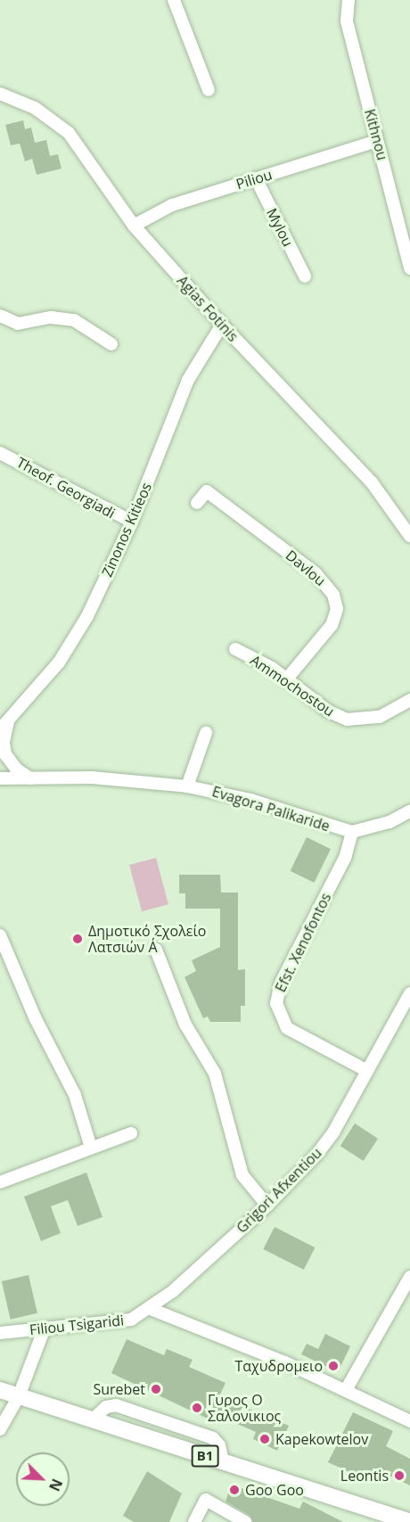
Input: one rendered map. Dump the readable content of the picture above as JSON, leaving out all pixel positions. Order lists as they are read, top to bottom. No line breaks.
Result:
{"streets":{"main road":["B1"],"street":["Kithnou","Piliou","Mylou","Agias Fotinis","Theof. Georgiadi","Zinonos Kitieos","Davlou","Ammochostou","Evagora Palikaride","Efst. Xenofontos","Grigori Afxentiou","Filiou Tsigaridi"]},"crossings":[["Kithnou","Piliou"],["Piliou","Mylou"],["Piliou","Agias Fotinis"],["Agias Fotinis","Zinonos Kitieos"],["Theof. Georgiadi","Zinonos Kitieos"],["Zinonos Kitieos","Evagora Palikaride"],["Davlou","Ammochostou"],["Evagora Palikaride","Efst. Xenofontos"],["Efst. Xenofontos","Grigori Afxentiou"],["Grigori Afxentiou","Filiou Tsigaridi"]],"places":["Δημοτικό Σχολείο Λατσιών Α΄","Ταχυδρομειο","Surebet","Γυρος Ο Σαλονικιος","Kapekowtelov","Leontis","Goo Goo"],"north":"bottom right"}
